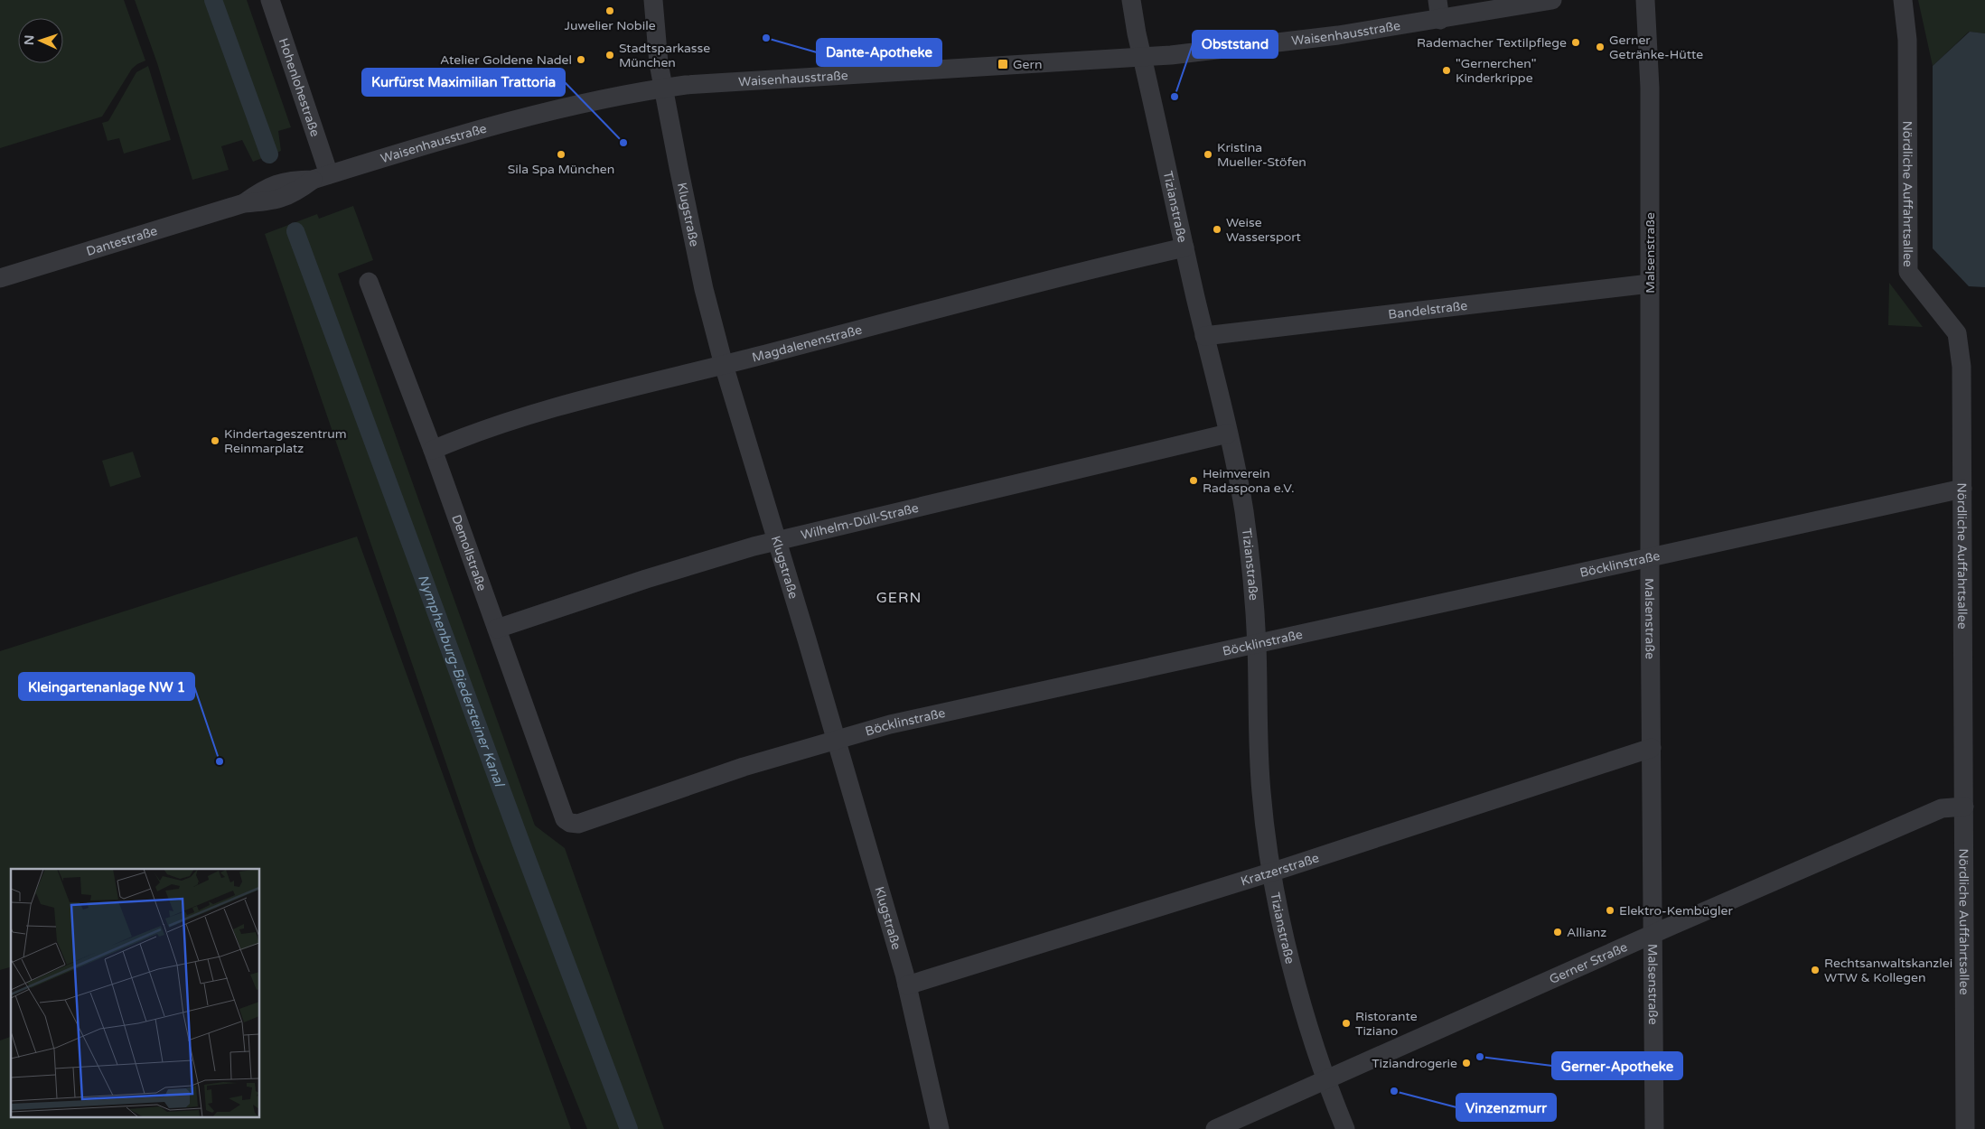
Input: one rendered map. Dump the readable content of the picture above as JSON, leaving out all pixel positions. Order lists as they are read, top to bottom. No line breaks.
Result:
{"streets":{"street":["Waisenhausstraße","Hohenlohestraße","Nördliche Auffahrtsallee","Tizianstraße","Klugstraße","Dantestraße","Malsenstraße","Bandelstraße","Magdalenenstraße","Wilhelm-Düll-Straße","Demollstraße","Böcklinstraße","Kratzerstraße","Gerner Straße"]},"crossings":[["Waisenhausstraße","Hohenlohestraße"],["Waisenhausstraße","Tizianstraße"],["Waisenhausstraße","Klugstraße"],["Waisenhausstraße","Dantestraße"],["Hohenlohestraße","Dantestraße"],["Nördliche Auffahrtsallee","Böcklinstraße"],["Nördliche Auffahrtsallee","Gerner Straße"],["Tizianstraße","Bandelstraße"],["Tizianstraße","Magdalenenstraße"],["Tizianstraße","Wilhelm-Düll-Straße"],["Tizianstraße","Böcklinstraße"],["Tizianstraße","Kratzerstraße"],["Tizianstraße","Gerner Straße"],["Klugstraße","Magdalenenstraße"],["Klugstraße","Wilhelm-Düll-Straße"],["Klugstraße","Böcklinstraße"],["Klugstraße","Kratzerstraße"],["Malsenstraße","Bandelstraße"],["Malsenstraße","Böcklinstraße"],["Malsenstraße","Kratzerstraße"],["Malsenstraße","Gerner Straße"],["Magdalenenstraße","Demollstraße"],["Wilhelm-Düll-Straße","Demollstraße"],["Demollstraße","Böcklinstraße"]],"districts":["GERN"],"water":["Nymphenburg-Biedersteiner Kanal"],"places":{"other":["Juwelier Nobile","Dante-Apotheke","Rademacher Textilpflege","Gerner Getränke-Hütte","Stadtsparkasse München","Atelier Goldene Nadel","\"Gernerchen\" Kinderkrippe","Obststand","Kurfürst Maximilian Trattoria","Sila Spa München","Kristina Mueller-Stöfen","Weise Wassersport","Kindertageszentrum Reinmarplatz","Heimverein Radaspona e.V.","Kleingartenanlage NW 1","Elektro-Kembügler","Allianz","Rechtsanwaltskanzlei WTW & Kollegen","Ristorante Tiziano","Gerner-Apotheke","Tiziandrogerie","Vinzenzmurr"],"transit":["Gern"]},"north":"left"}
